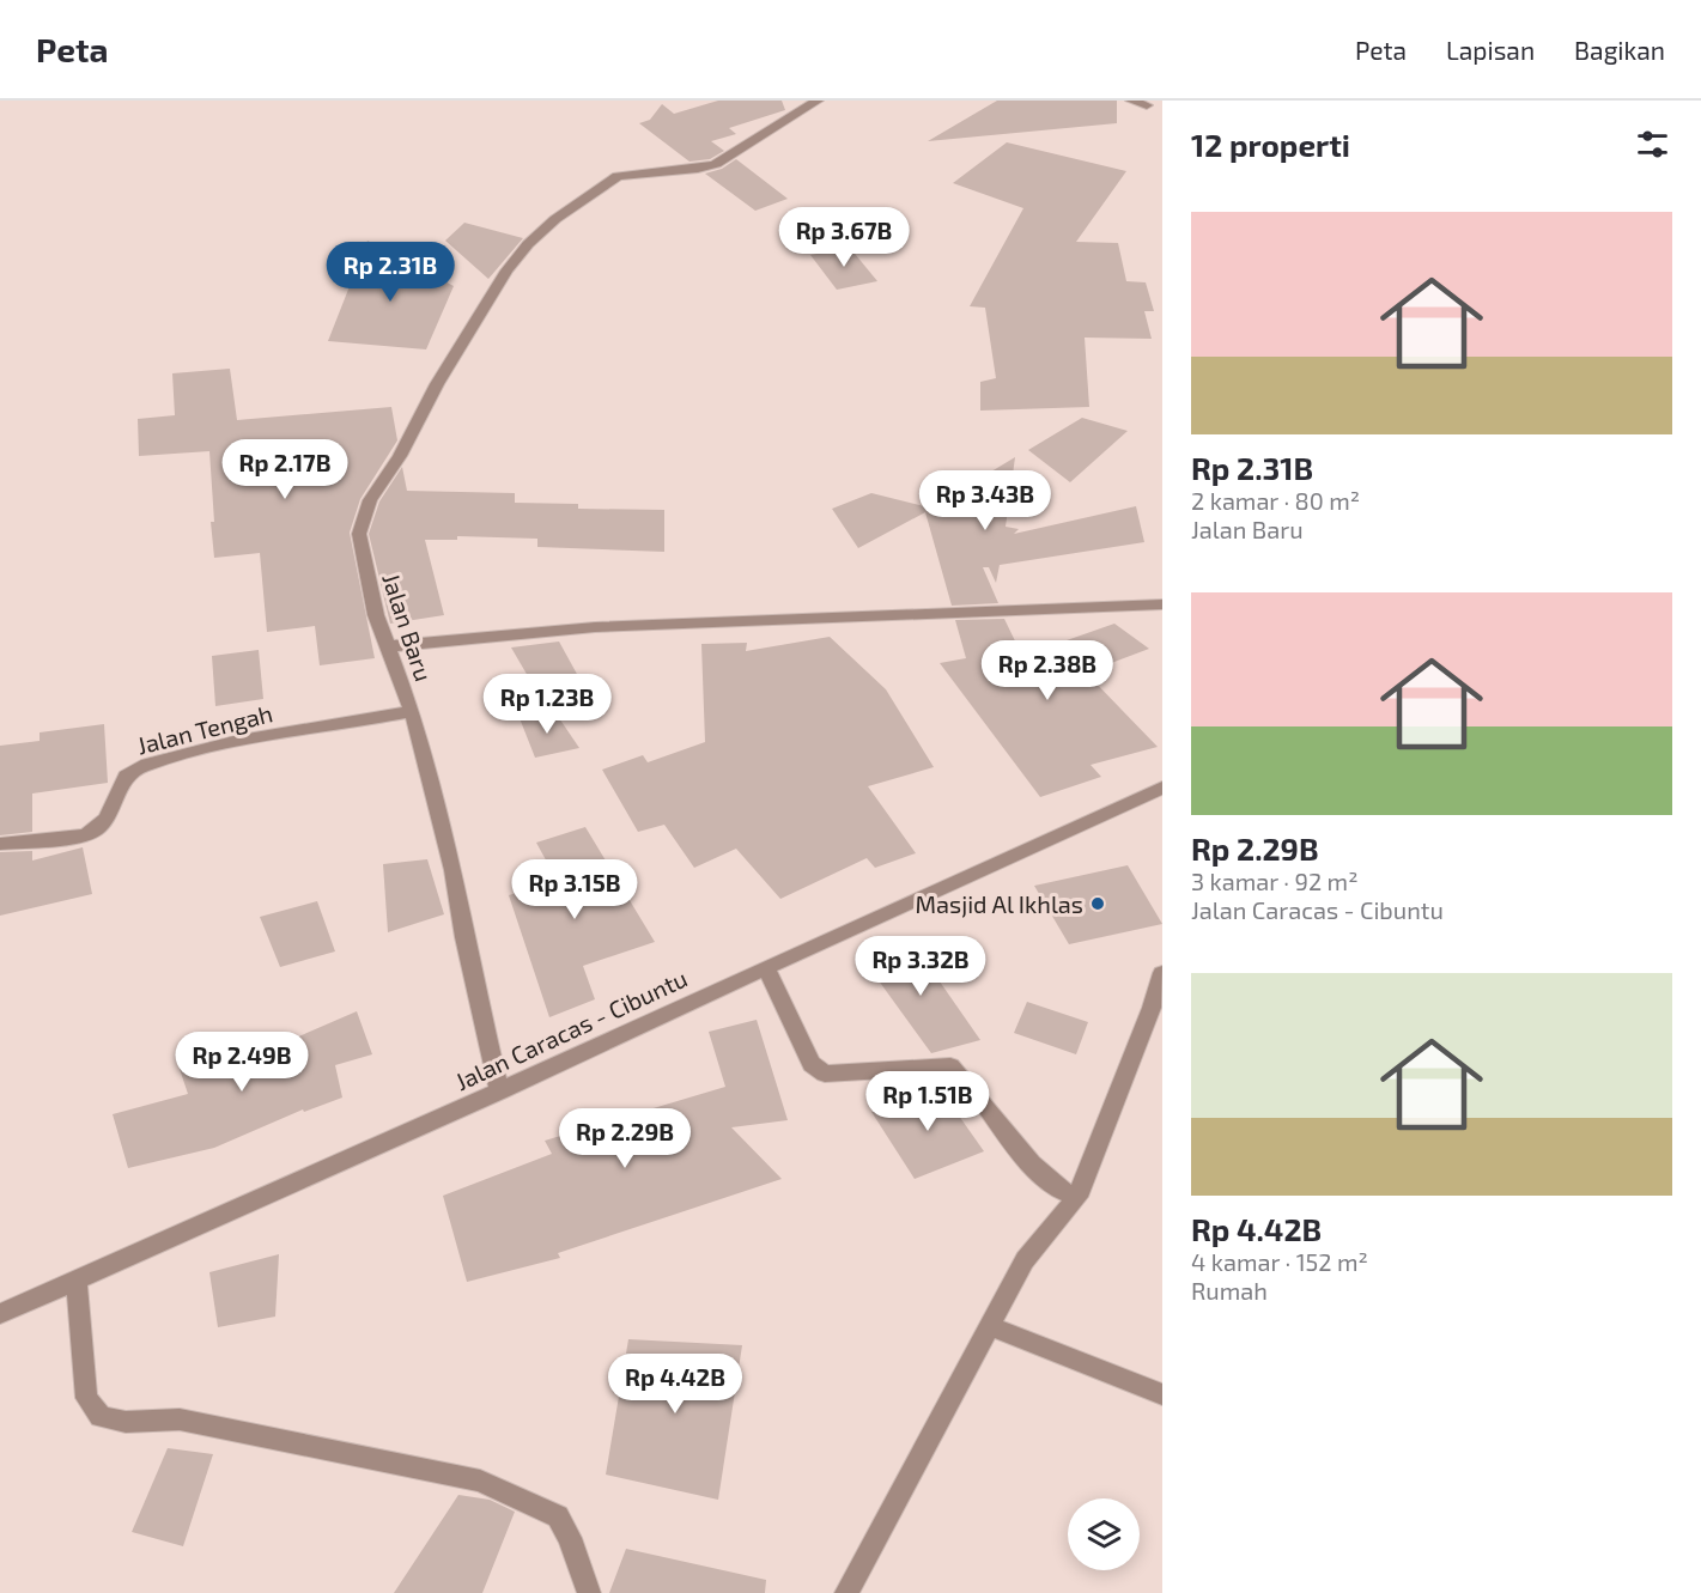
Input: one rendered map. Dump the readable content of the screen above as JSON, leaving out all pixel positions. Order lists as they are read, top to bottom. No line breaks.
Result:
{"streets":{"street":["Jalan Baru","Jalan Tengah","Jalan Caracas - Cibuntu"]},"crossings":[["Jalan Baru","Jalan Tengah"],["Jalan Baru","Jalan Caracas - Cibuntu"]],"places":["Masjid Al Ikhlas"],"page":{"header":"Peta","nav":["Peta","Lapisan","Bagikan"],"heading":"12 properti","list":[{"name":"Rp 2.31B","note":"2 kamar · 80 m² · Jalan Baru"},{"name":"Rp 2.29B","note":"3 kamar · 92 m² · Jalan Caracas - Cibuntu"},{"name":"Rp 4.42B","note":"4 kamar · 152 m² · Rumah"}],"price":["Rp 3.67B","Rp 2.31B","Rp 2.17B","Rp 3.43B","Rp 2.38B","Rp 1.23B","Rp 3.15B","Rp 3.32B","Rp 2.49B","Rp 1.51B","Rp 2.29B","Rp 4.42B"]}}
